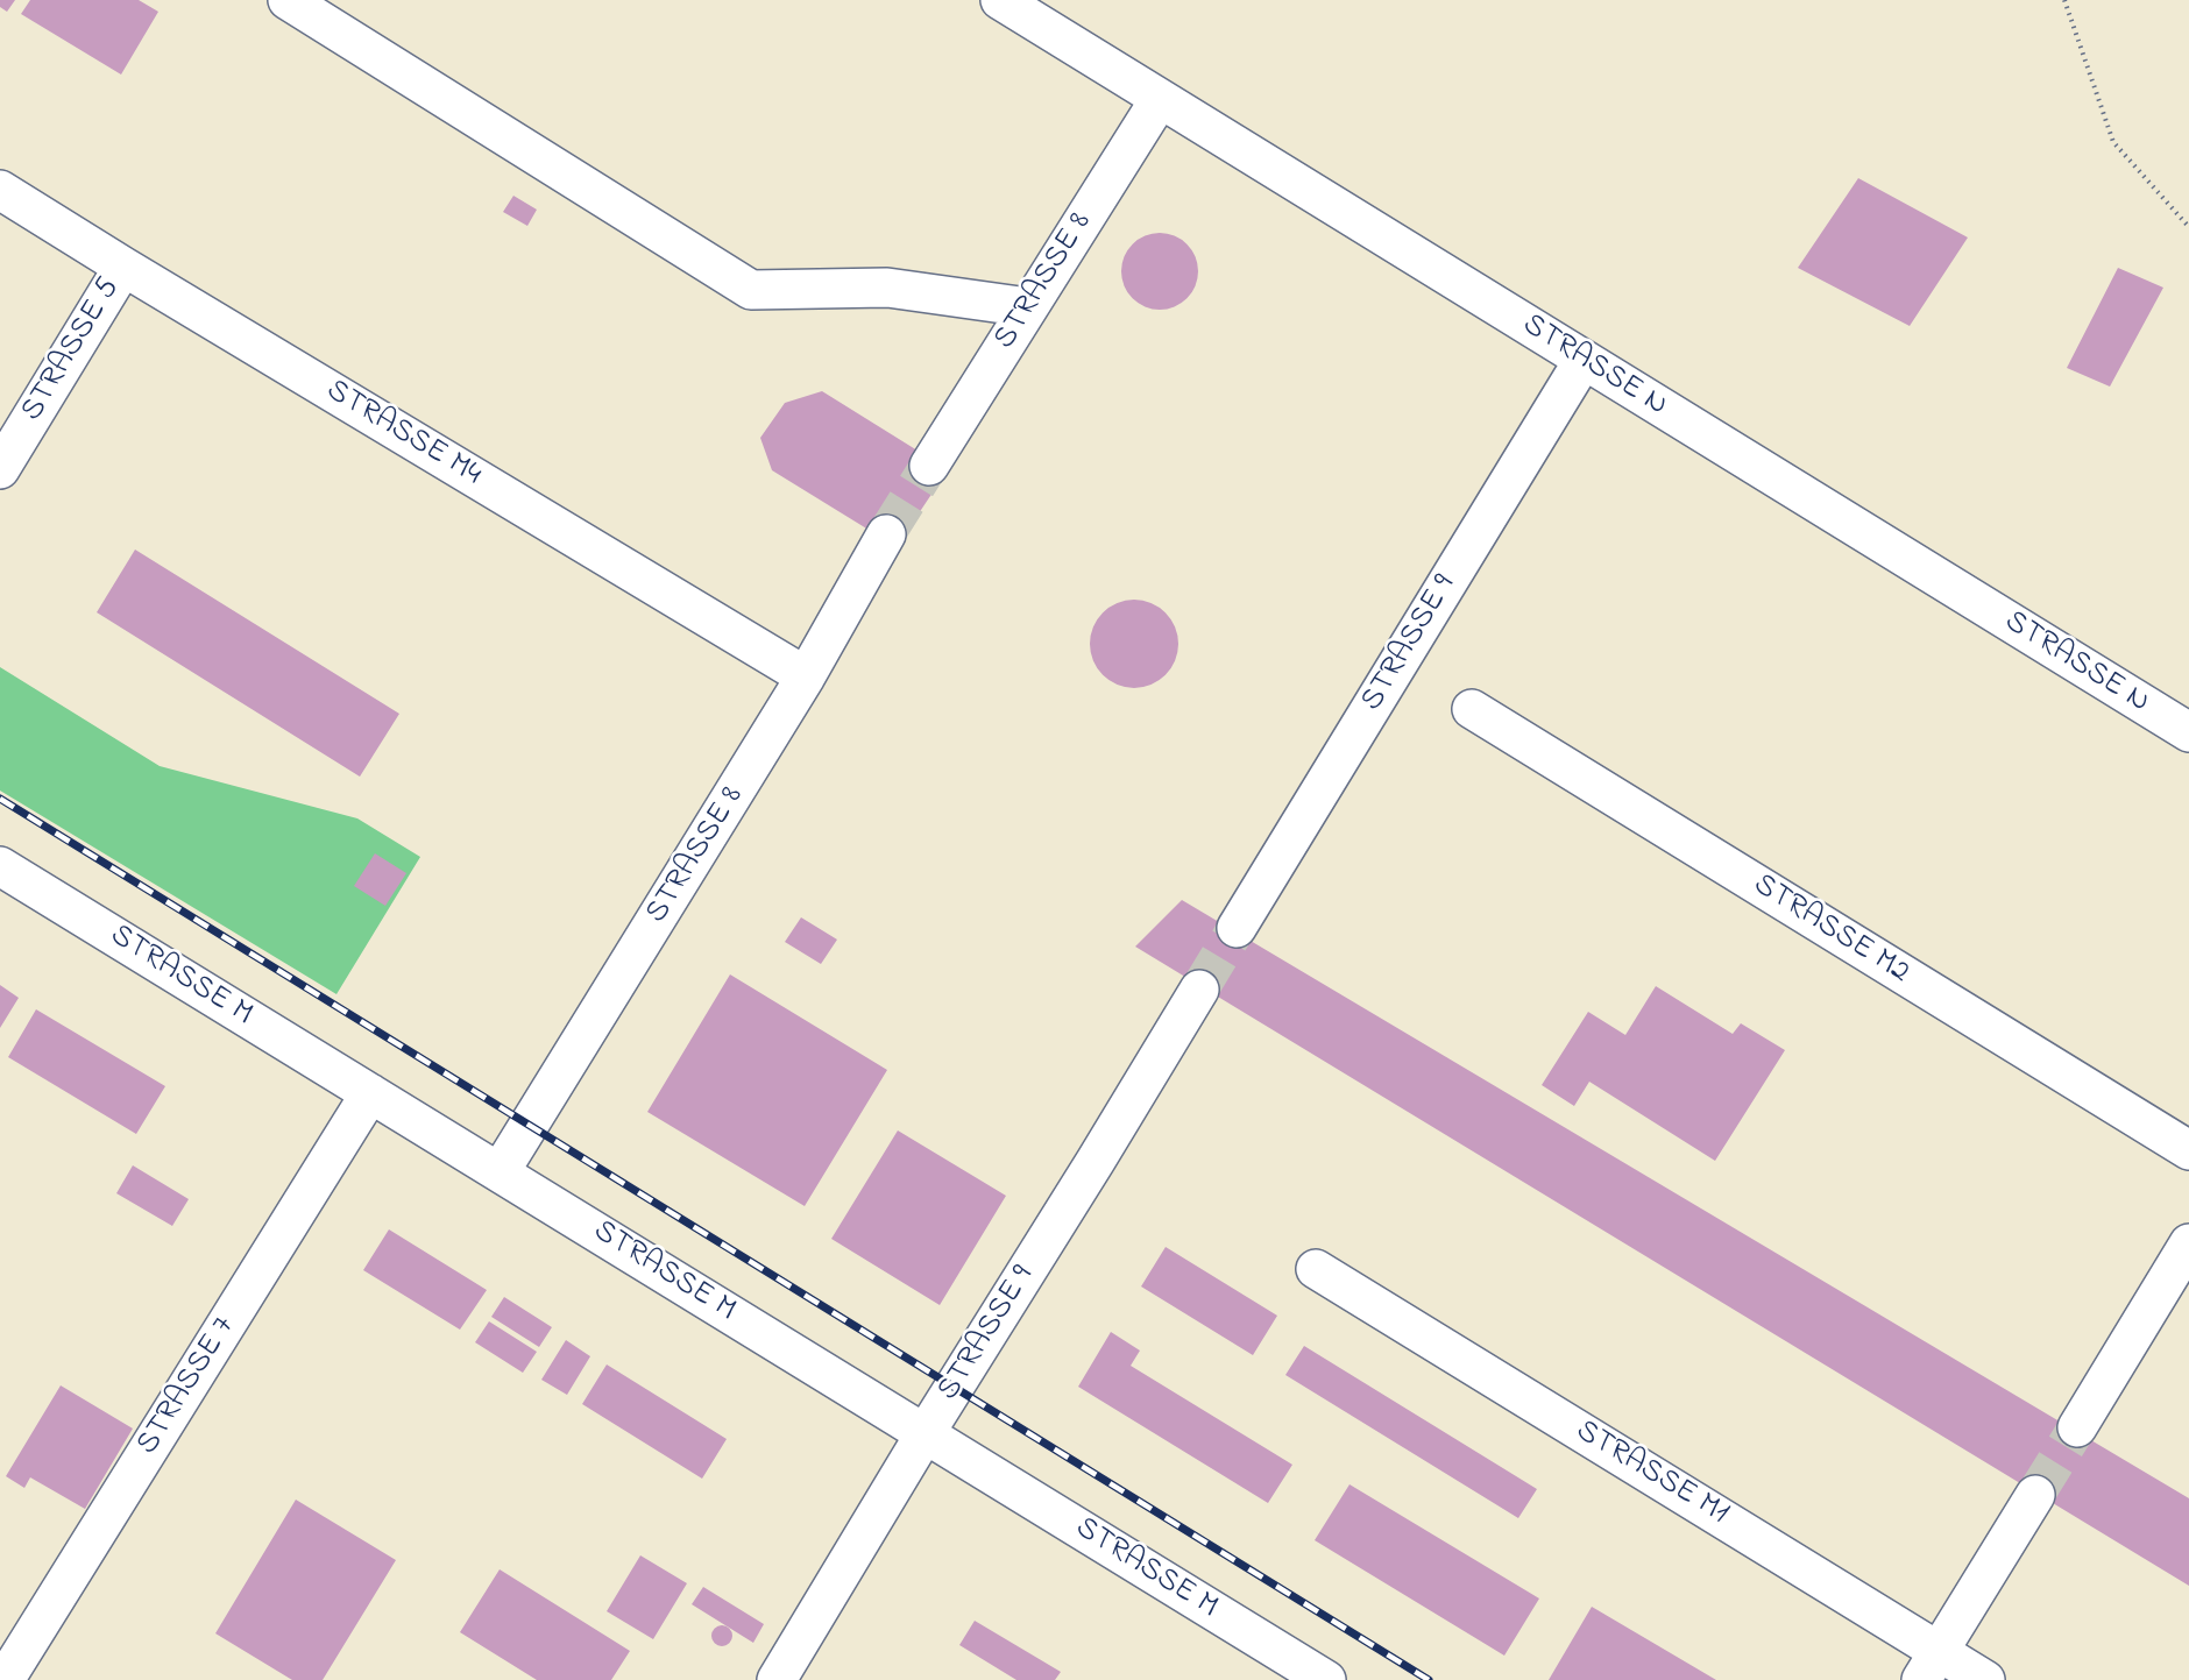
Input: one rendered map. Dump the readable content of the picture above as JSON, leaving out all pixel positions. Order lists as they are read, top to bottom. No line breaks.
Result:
{"streets":{"lane":["STRASSE 8","STRASSE 5","STRASSE N","STRASSE M4","STRASSE 9","STRASSE M2","STRASSE M","STRASSE 7","STRASSE M1"]},"crossings":[["STRASSE 8","STRASSE N"],["STRASSE 8","STRASSE M4"],["STRASSE 8","STRASSE M"],["STRASSE 5","STRASSE M4"],["STRASSE N","STRASSE 9"],["STRASSE 9","STRASSE M"],["STRASSE M","STRASSE 7"]]}
